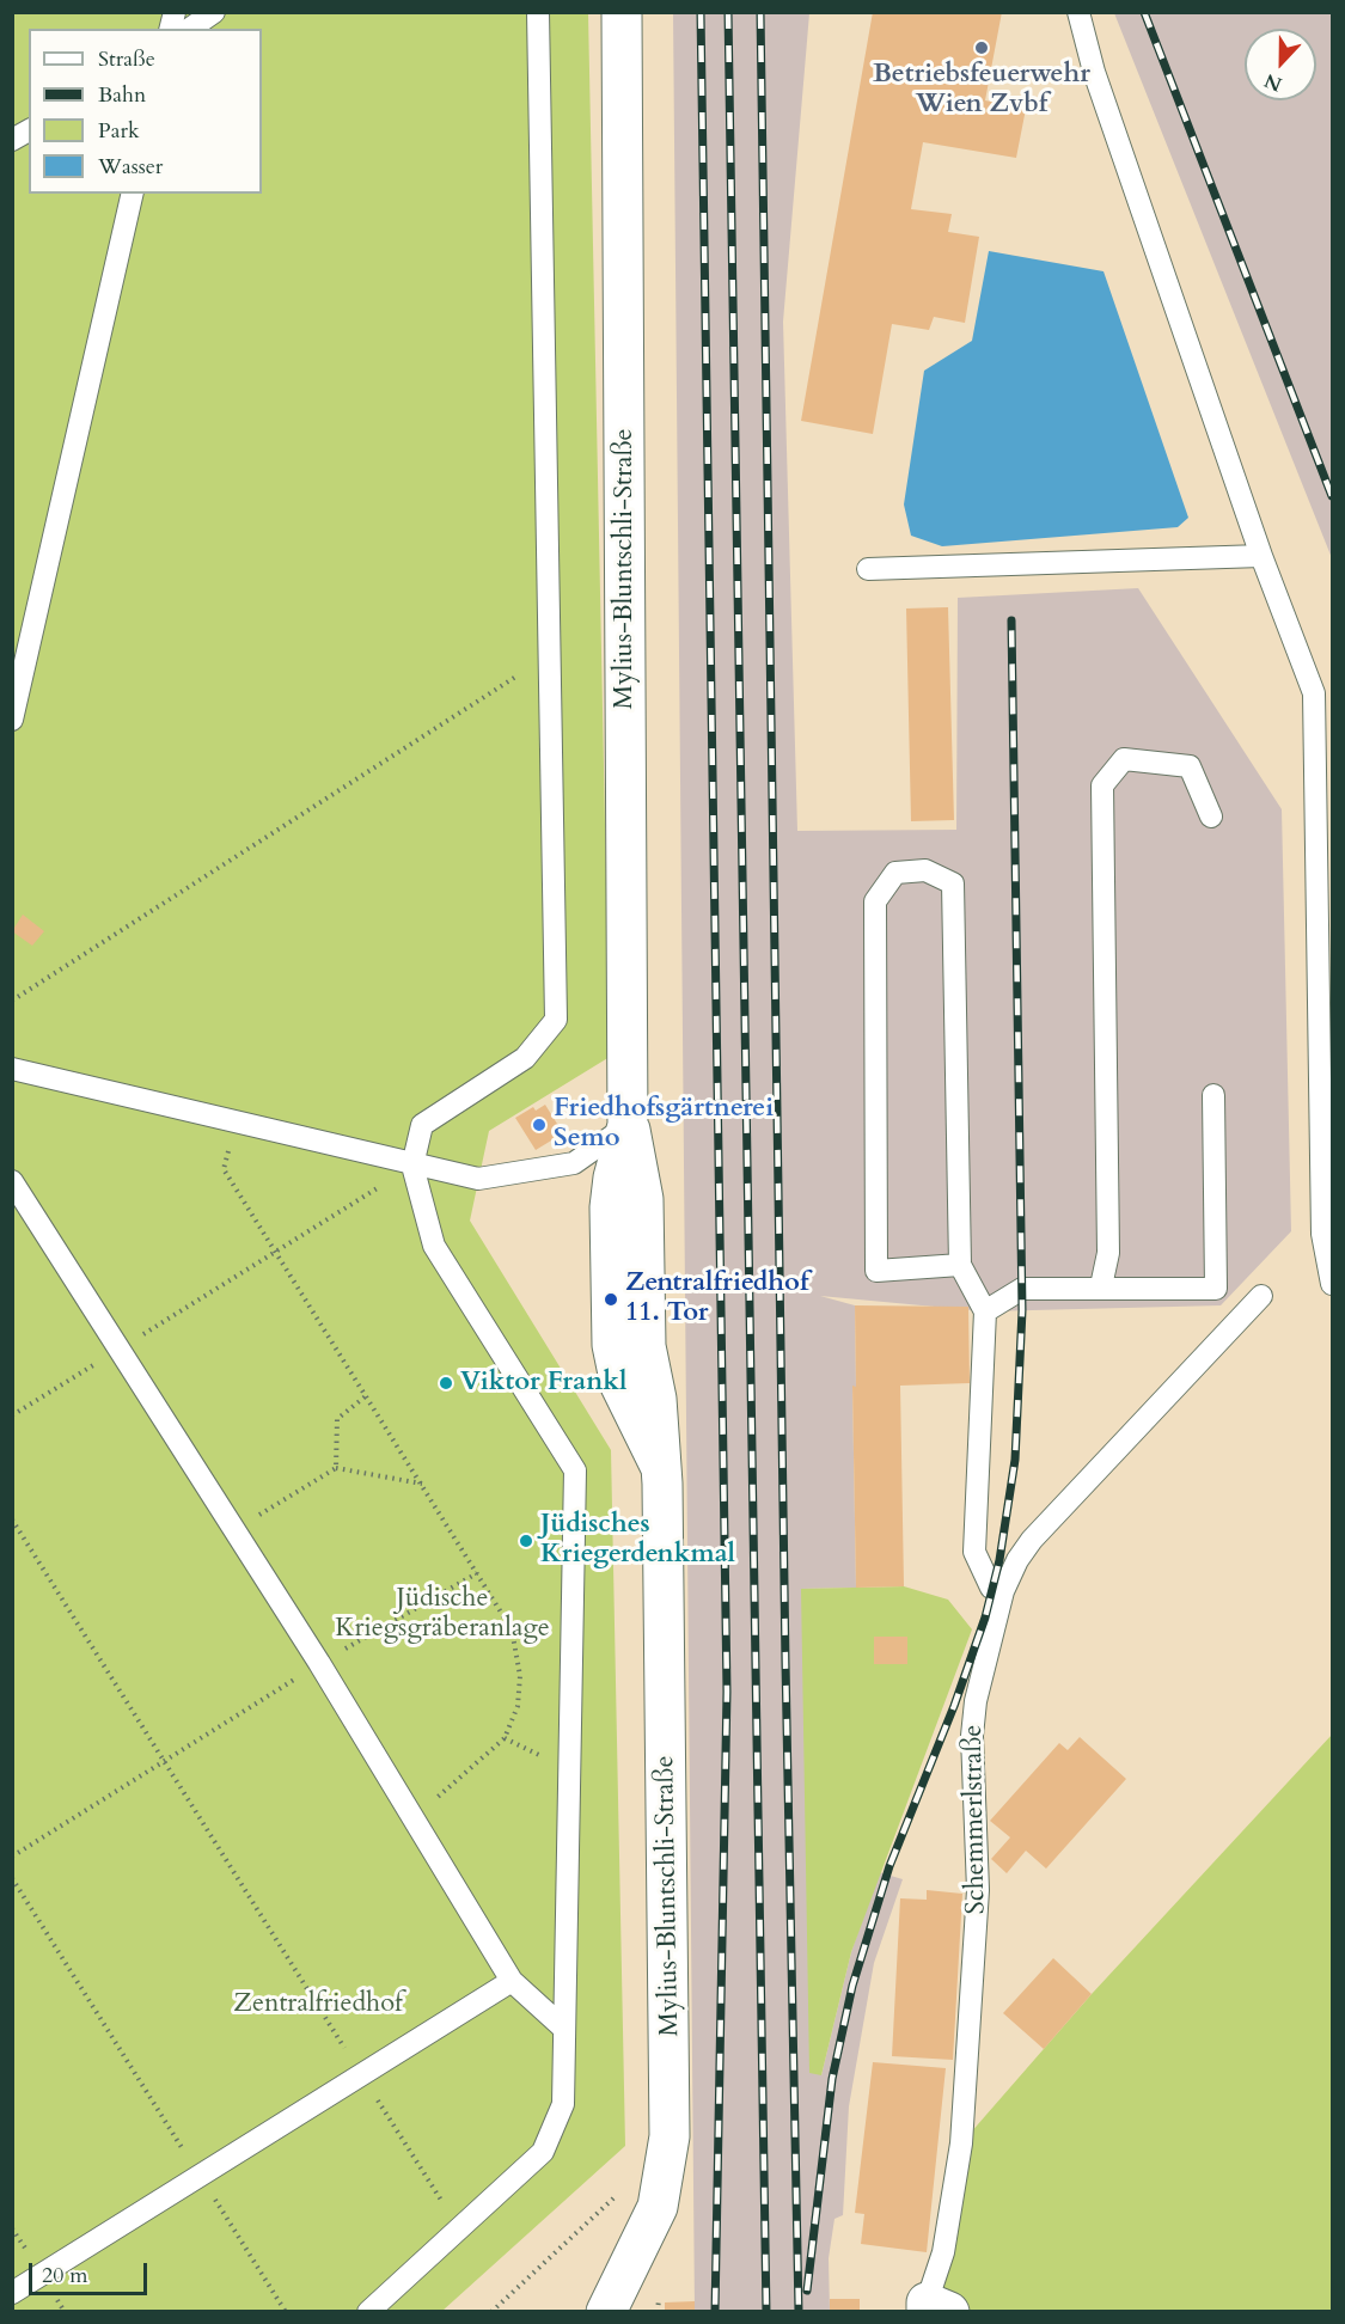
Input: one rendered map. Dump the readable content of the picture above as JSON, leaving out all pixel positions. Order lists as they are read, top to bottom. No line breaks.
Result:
{"streets":{"street":["Mylius-Bluntschli-Straße"],"lane":["Schemmerlstraße"]},"parks":["Jüdische Kriegsgräberanlage","Zentralfriedhof"],"places":["Betriebsfeuerwehr Wien Zvbf","Friedhofsgärtnerei Semo","Zentralfriedhof 11. Tor","Viktor Frankl","Jüdisches Kriegerdenkmal"],"legend":["Straße","Bahn","Park","Wasser"],"scale_bar":"20 m","north":"bottom"}
